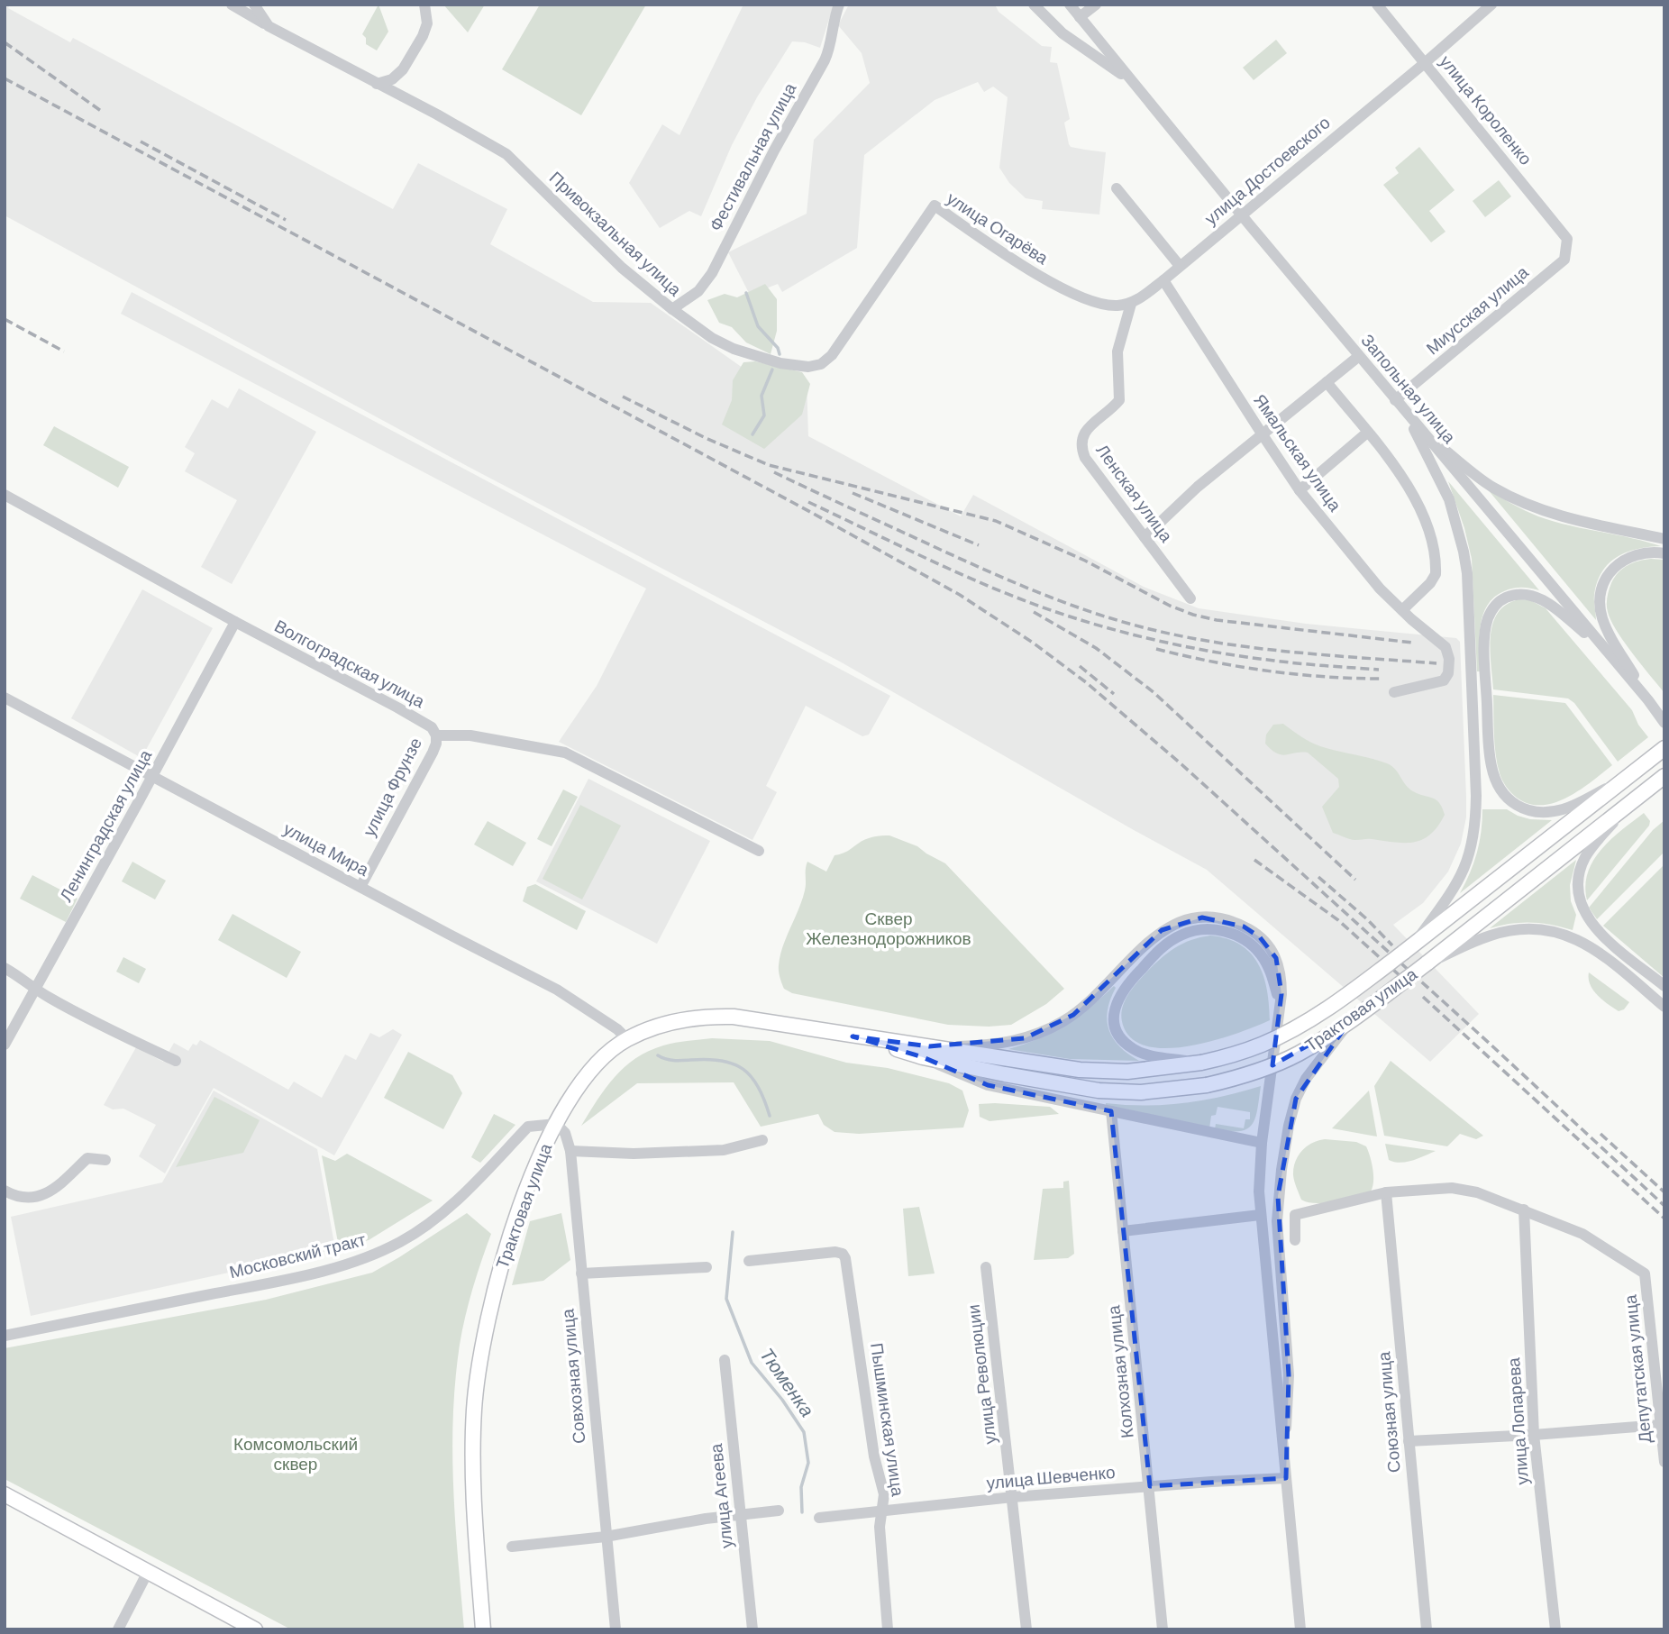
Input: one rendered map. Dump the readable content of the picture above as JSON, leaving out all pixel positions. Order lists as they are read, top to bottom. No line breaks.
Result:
{"streets":{"main road":["Трактовая улица"],"street":["улица Короленко","Фестивальная улица","улица Достоевского","улица Огарёва","Привокзальная улица","Миусская улица","Запольная улица","Ямальская улица","Ленская улица","Волгоградская улица","улица Фрунзе","Ленинградская улица","улица Мира","Московский тракт","Депутатская улица","Колхозная улица","улица Революции","Совхозная улица","Союзная улица","Пышминская улица","улица Лопарева","улица Шевченко","улица Агеева"]},"crossings":[["улица Короленко","улица Достоевского"],["улица Короленко","Миусская улица"],["Фестивальная улица","Привокзальная улица"],["улица Достоевского","улица Огарёва"],["улица Достоевского","Запольная улица"],["улица Достоевского","Ямальская улица"],["улица Достоевского","Ленская улица"],["улица Огарёва","Привокзальная улица"],["улица Огарёва","Ленская улица"],["Миусская улица","Запольная улица"],["Волгоградская улица","улица Фрунзе"],["Волгоградская улица","Ленинградская улица"],["улица Фрунзе","улица Мира"],["Ленинградская улица","улица Мира"],["улица Мира","Трактовая улица"],["Трактовая улица","Московский тракт"],["Трактовая улица","Совхозная улица"],["Московский тракт","Совхозная улица"],["Депутатская улица","улица Лопарева"],["Колхозная улица","улица Шевченко"],["улица Революции","улица Шевченко"],["Пышминская улица","улица Шевченко"]],"water":["Тюменка"],"parks":["Сквер Железнодорожников","Комсомольский сквер"]}
